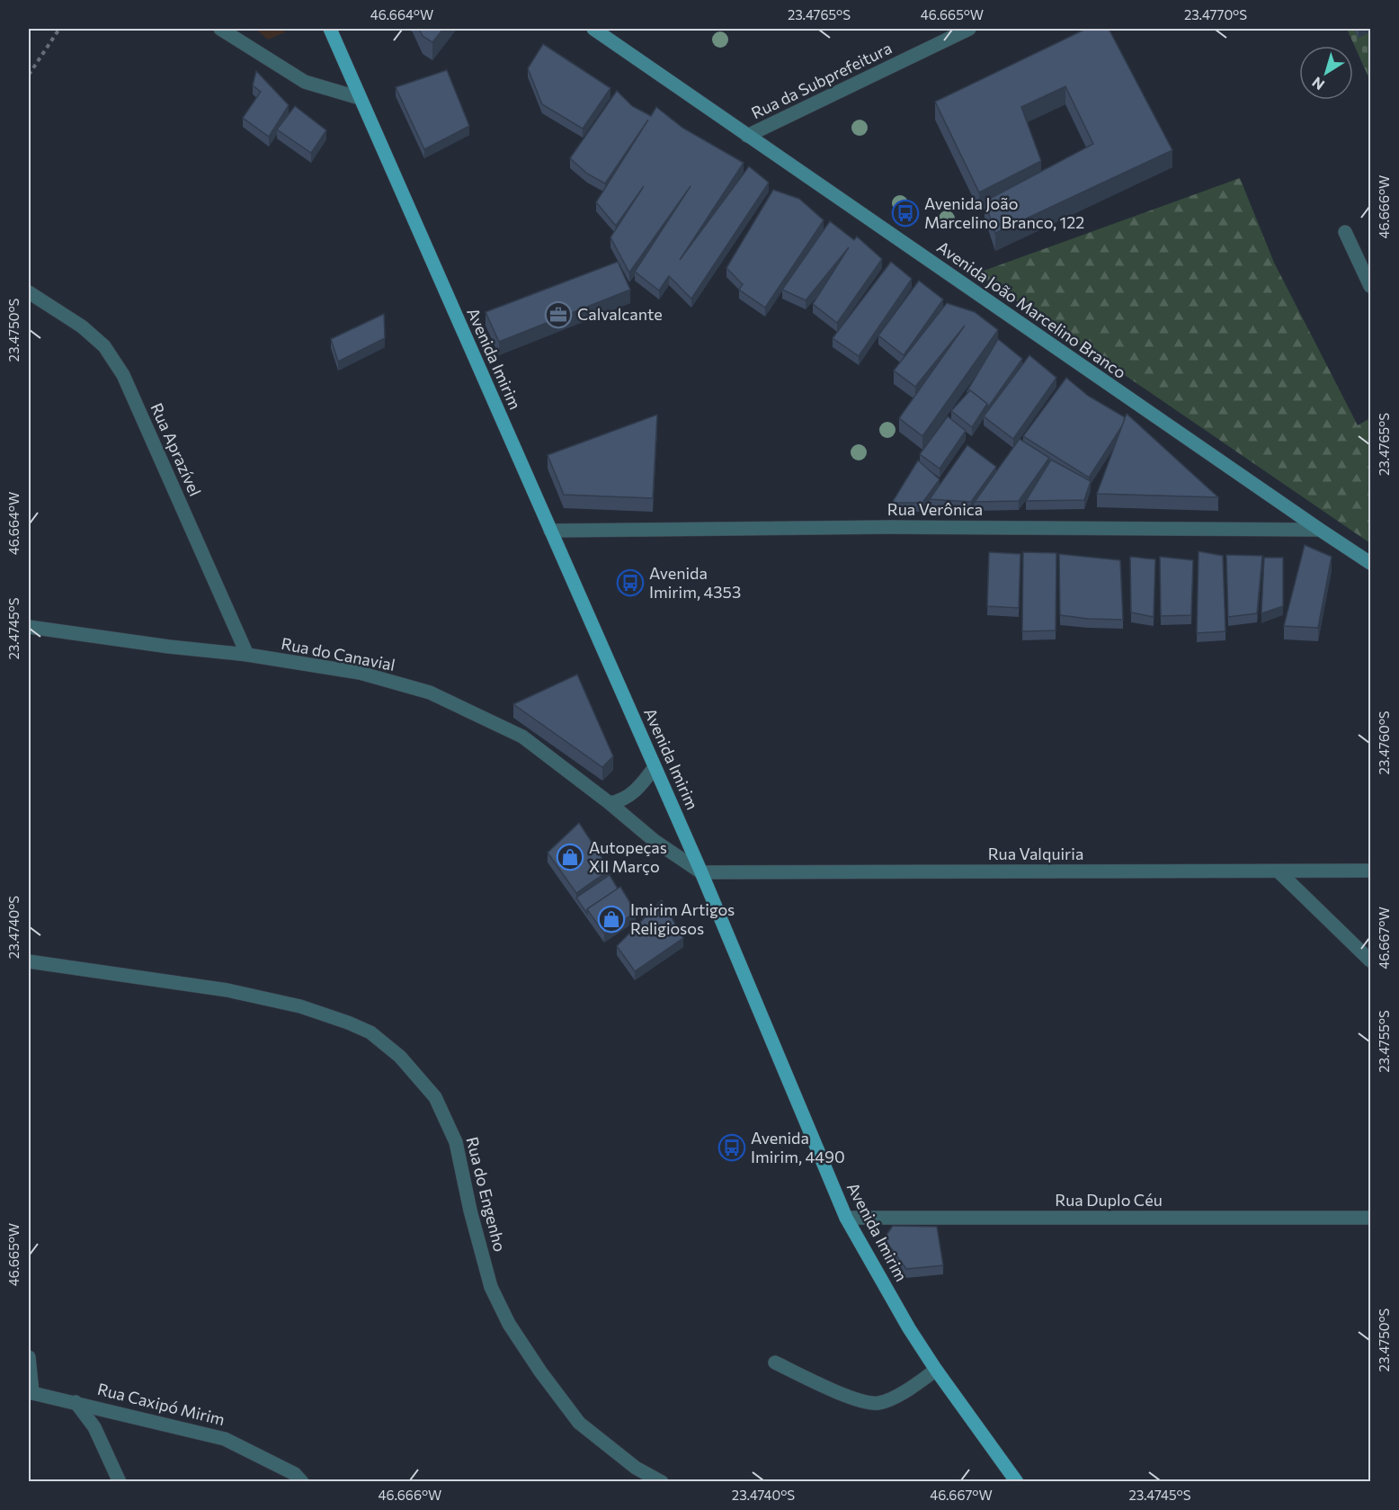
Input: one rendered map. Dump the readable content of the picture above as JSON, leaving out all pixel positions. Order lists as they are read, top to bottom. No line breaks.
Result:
{"streets":{"main road":["Avenida Imirim"],"street":["Rua da Subprefeitura","Avenida João Marcelino Branco","Rua Aprazível","Rua Verônica","Rua do Canavial","Rua Valquiria","Rua do Engenho","Rua Duplo Céu","Rua Caxipó Mirim"]},"crossings":[["Rua da Subprefeitura","Avenida João Marcelino Branco"],["Avenida João Marcelino Branco","Rua Verônica"],["Avenida Imirim","Rua Verônica"],["Avenida Imirim","Rua do Canavial"],["Avenida Imirim","Rua Valquiria"],["Avenida Imirim","Rua Duplo Céu"],["Rua Aprazível","Rua do Canavial"],["Rua do Canavial","Rua Valquiria"]],"places":{"bus stop":["Avenida João Marcelino Branco, 122","Avenida Imirim, 4353","Avenida Imirim, 4490"],"office":["Calvalcante"],"shop":["Autopeças XII Março","Imirim Artigos Religiosos"]},"north":"bottom left","coordinates":["46.664°W","23.4765°S","46.665°W","23.4770°S","46.666°W","23.4750°S","23.4745°S","23.4760°S","23.4740°S","46.667°W","23.4755°S"]}
